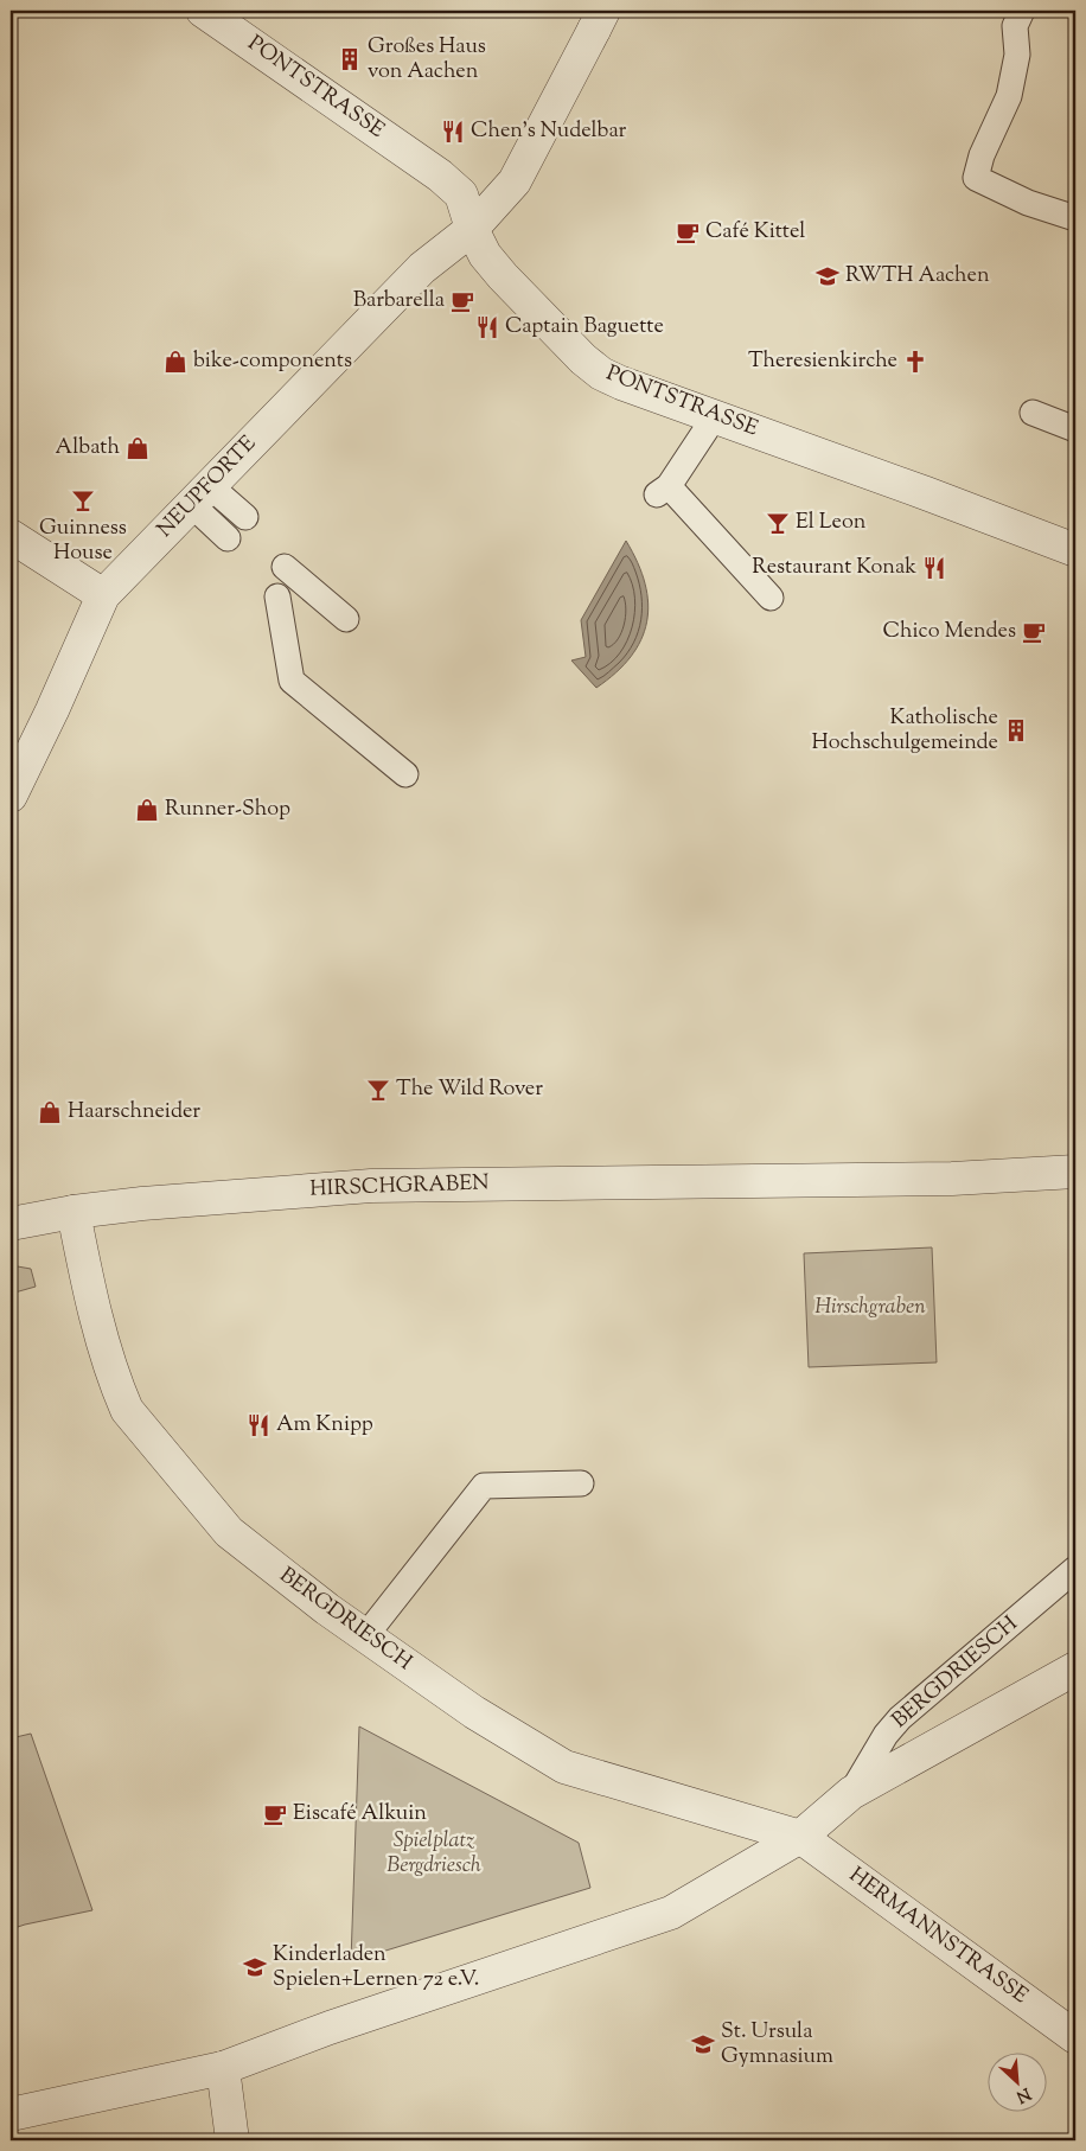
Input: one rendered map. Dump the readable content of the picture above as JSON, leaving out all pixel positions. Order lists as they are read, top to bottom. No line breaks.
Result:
{"streets":{"street":["PONTSTRASSE","NEUPFORTE","HIRSCHGRABEN","BERGDRIESCH","HERMANNSTRASSE"]},"crossings":[["PONTSTRASSE","NEUPFORTE"],["HIRSCHGRABEN","BERGDRIESCH"],["BERGDRIESCH","HERMANNSTRASSE"]],"parks":["Hirschgraben","Spielplatz Bergdriesch"],"places":{"building":["Großes Haus von Aachen","Katholische Hochschulgemeinde"],"restaurant":["Chen's Nudelbar","Captain Baguette","Restaurant Konak","Am Knipp"],"cafe":["Café Kittel","Barbarella","Chico Mendes","Eiscafé Alkuin"],"school or university":["RWTH Aachen","Kinderladen Spielen+Lernen 72 e.V.","St. Ursula Gymnasium"],"shop":["bike-components","Albath","Runner-Shop","Haarschneider"],"church":["Theresienkirche"],"bar":["Guinness House","El Leon","The Wild Rover"]},"north":"bottom right"}
